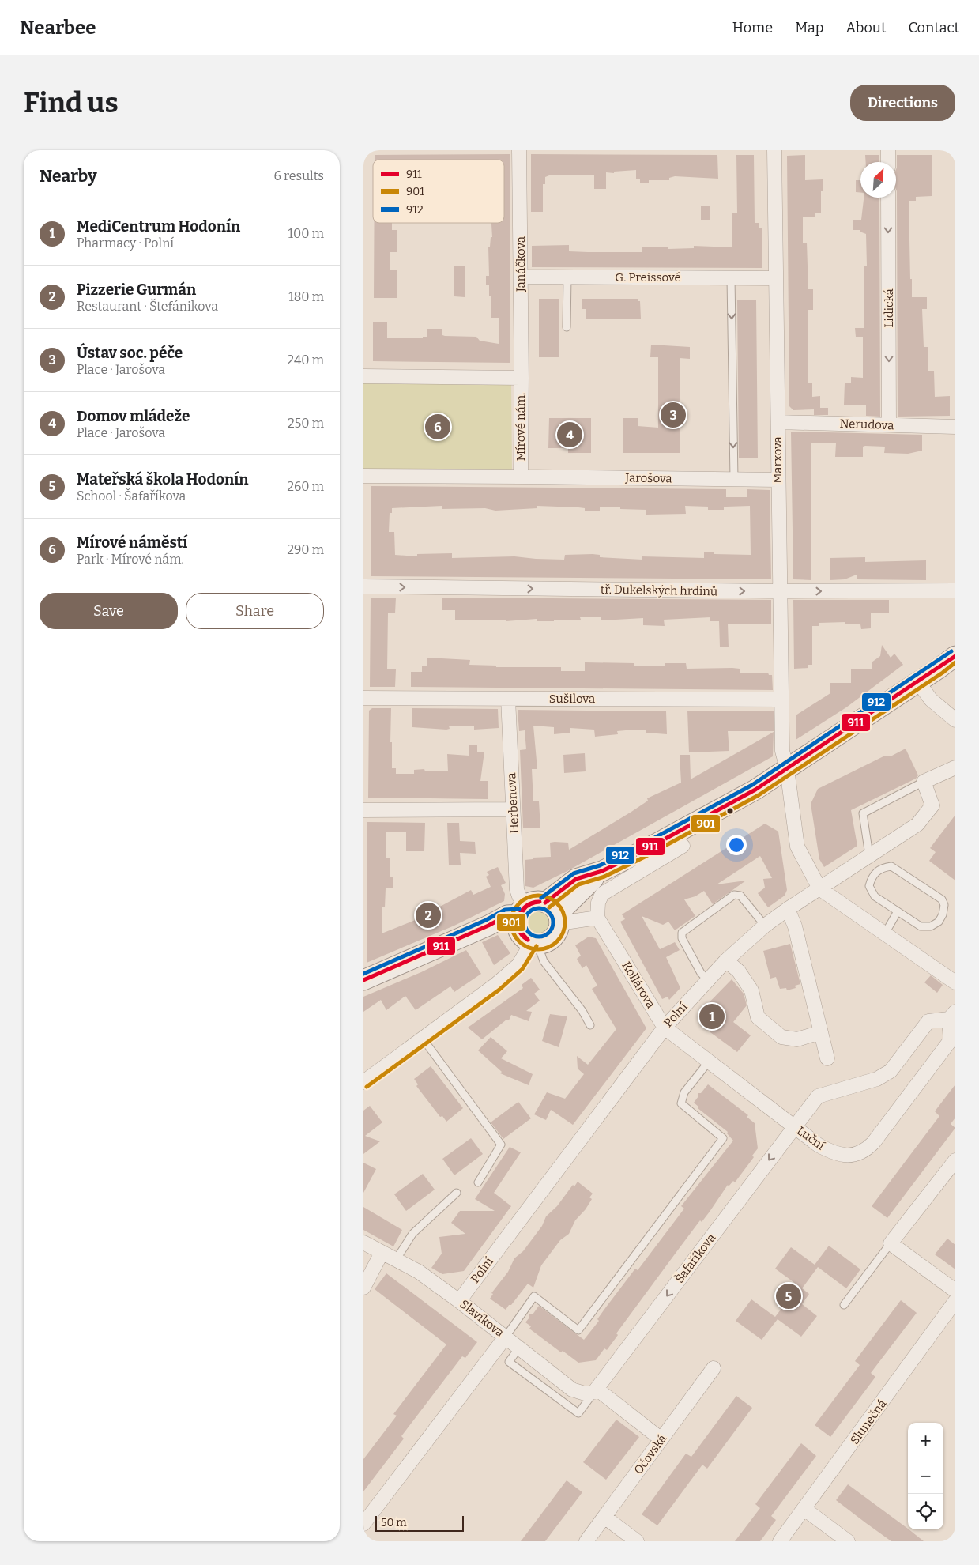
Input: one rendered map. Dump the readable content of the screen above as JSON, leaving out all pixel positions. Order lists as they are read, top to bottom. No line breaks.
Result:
{"streets":{"street":["Janáčkova","G. Preissové","Lidická","Nerudova","Mírové nám.","Marxova","Jarošova","tř. Dukelských hrdinů","Sušilova","Herbenova","Kollárova","Polní","Luční","Šafaříkova","Slavíkova","Slunečná","Očovská"]},"crossings":[["Janáčkova","G. Preissové"],["Janáčkova","Mírové nám."],["G. Preissové","Marxova"],["Lidická","Nerudova"],["Nerudova","Marxova"],["Mírové nám.","Jarošova"],["Marxova","Jarošova"],["Marxova","tř. Dukelských hrdinů"],["Marxova","Sušilova"],["Marxova","Polní"],["Sušilova","Herbenova"],["Kollárova","Polní"],["Kollárova","Luční"],["Kollárova","Šafaříkova"],["Polní","Slavíkova"],["Luční","Šafaříkova"],["Šafaříkova","Slavíkova"]],"one_way":["Lidická","tř. Dukelských hrdinů","Šafaříkova"],"lines":["transit line 912","transit line 911","transit line 901"],"legend":["911","901","912"],"scale_bar":"50 m","north":"top right","page":{"header":"Nearbee","nav":["Home","Map","About","Contact"],"buttons":["Directions",["Save","Share"]],"title":"Find us","heading":["Nearby","6 results"],"list":[{"mark":"1","name":"MediCentrum Hodonín","note":"Pharmacy · Polní","value":"100 m"},{"mark":"2","name":"Pizzerie Gurmán","note":"Restaurant · Štefánikova","value":"180 m"},{"mark":"3","name":"Ústav soc. péče","note":"Place · Jarošova","value":"240 m"},{"mark":"4","name":"Domov mládeže","note":"Place · Jarošova","value":"250 m"},{"mark":"5","name":"Mateřská škola Hodonín","note":"School · Šafaříkova","value":"260 m"},{"mark":"6","name":"Mírové náměstí","note":"Park · Mírové nám.","value":"290 m"}],"pins":["3","6","4","2","1","5"],"map_buttons":["+","−"],"scale":"50 m"}}
